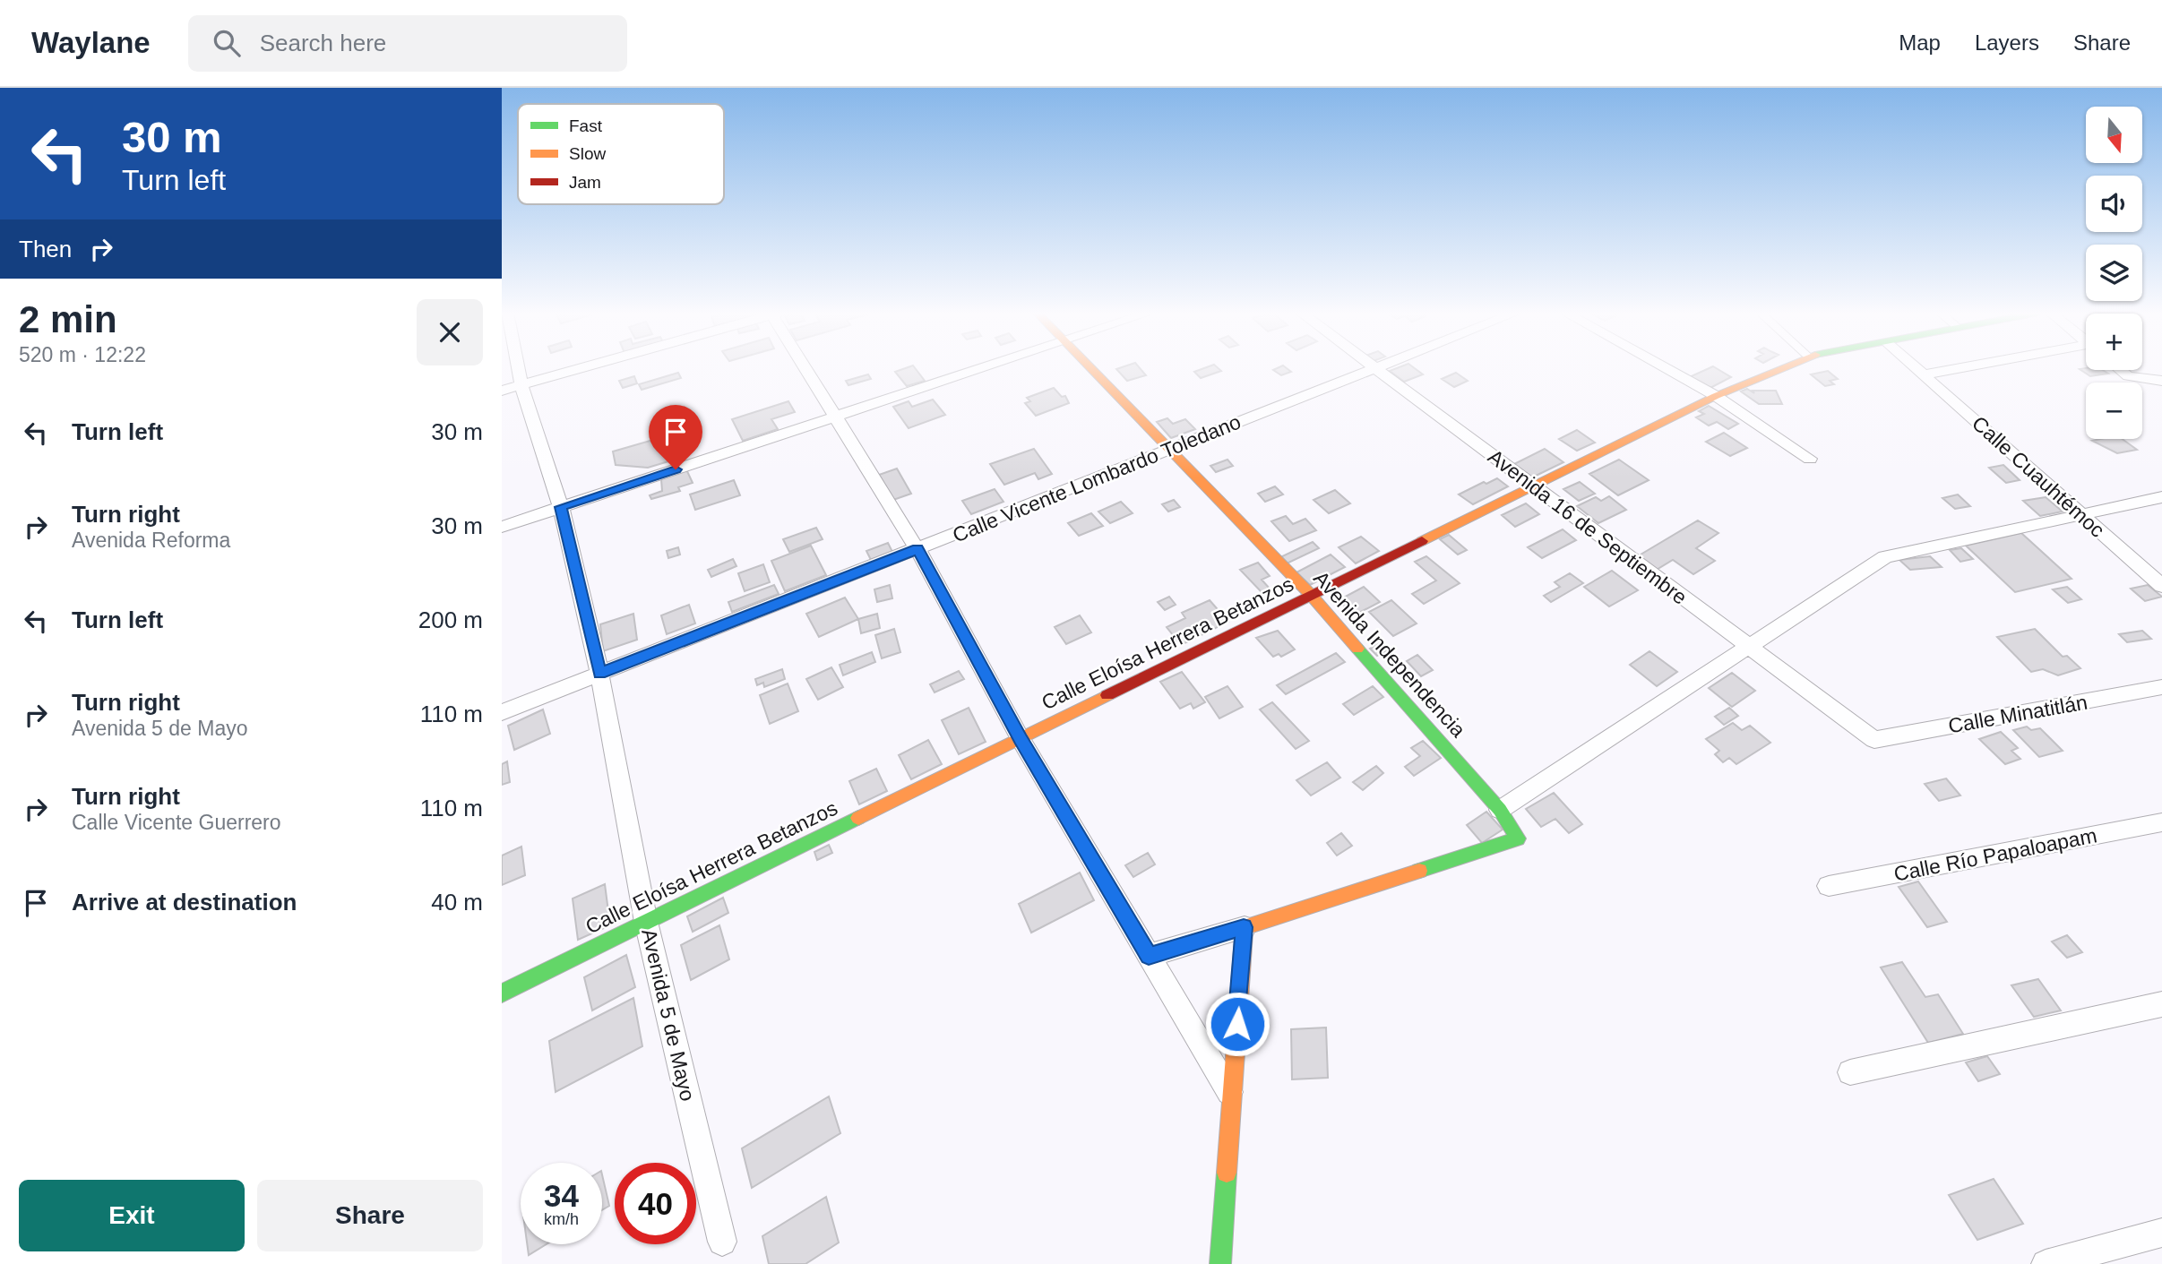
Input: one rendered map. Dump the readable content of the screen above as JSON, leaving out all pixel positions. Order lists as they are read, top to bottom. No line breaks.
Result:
{"streets":{"street":["Calle Cuauhtémoc","Calle Vicente Lombardo Toledano","Avenida 16 de Septiembre","Calle Eloísa Herrera Betanzos","Avenida Independencia","Calle Minatitlán","Calle Río Papaloapam","Avenida 5 de Mayo"]},"crossings":[["Calle Vicente Lombardo Toledano","Avenida 16 de Septiembre"],["Calle Vicente Lombardo Toledano","Avenida Independencia"],["Calle Vicente Lombardo Toledano","Avenida 5 de Mayo"],["Avenida 16 de Septiembre","Calle Eloísa Herrera Betanzos"],["Avenida 16 de Septiembre","Calle Minatitlán"],["Calle Eloísa Herrera Betanzos","Avenida Independencia"],["Calle Eloísa Herrera Betanzos","Avenida 5 de Mayo"]],"legend":["Fast","Slow","Jam"],"north":"bottom","page":{"header":"Waylane","search":"Search here","nav":["Map","Layers","Share"],"turn":["30 m","Turn left"],"map_buttons":["+","−"],"then":"Then","heading":["2 min","520 m · 12:22"],"list":[{"name":"Turn left","value":"30 m"},{"name":"Turn right","note":"Avenida Reforma","value":"30 m"},{"name":"Turn left","value":"200 m"},{"name":"Turn right","note":"Avenida 5 de Mayo","value":"110 m"},{"name":"Turn right","note":"Calle Vicente Guerrero","value":"110 m"},{"name":"Arrive at destination","value":"40 m"}],"speed":"34 km/h","limit":"40","buttons":["Exit","Share"]}}
